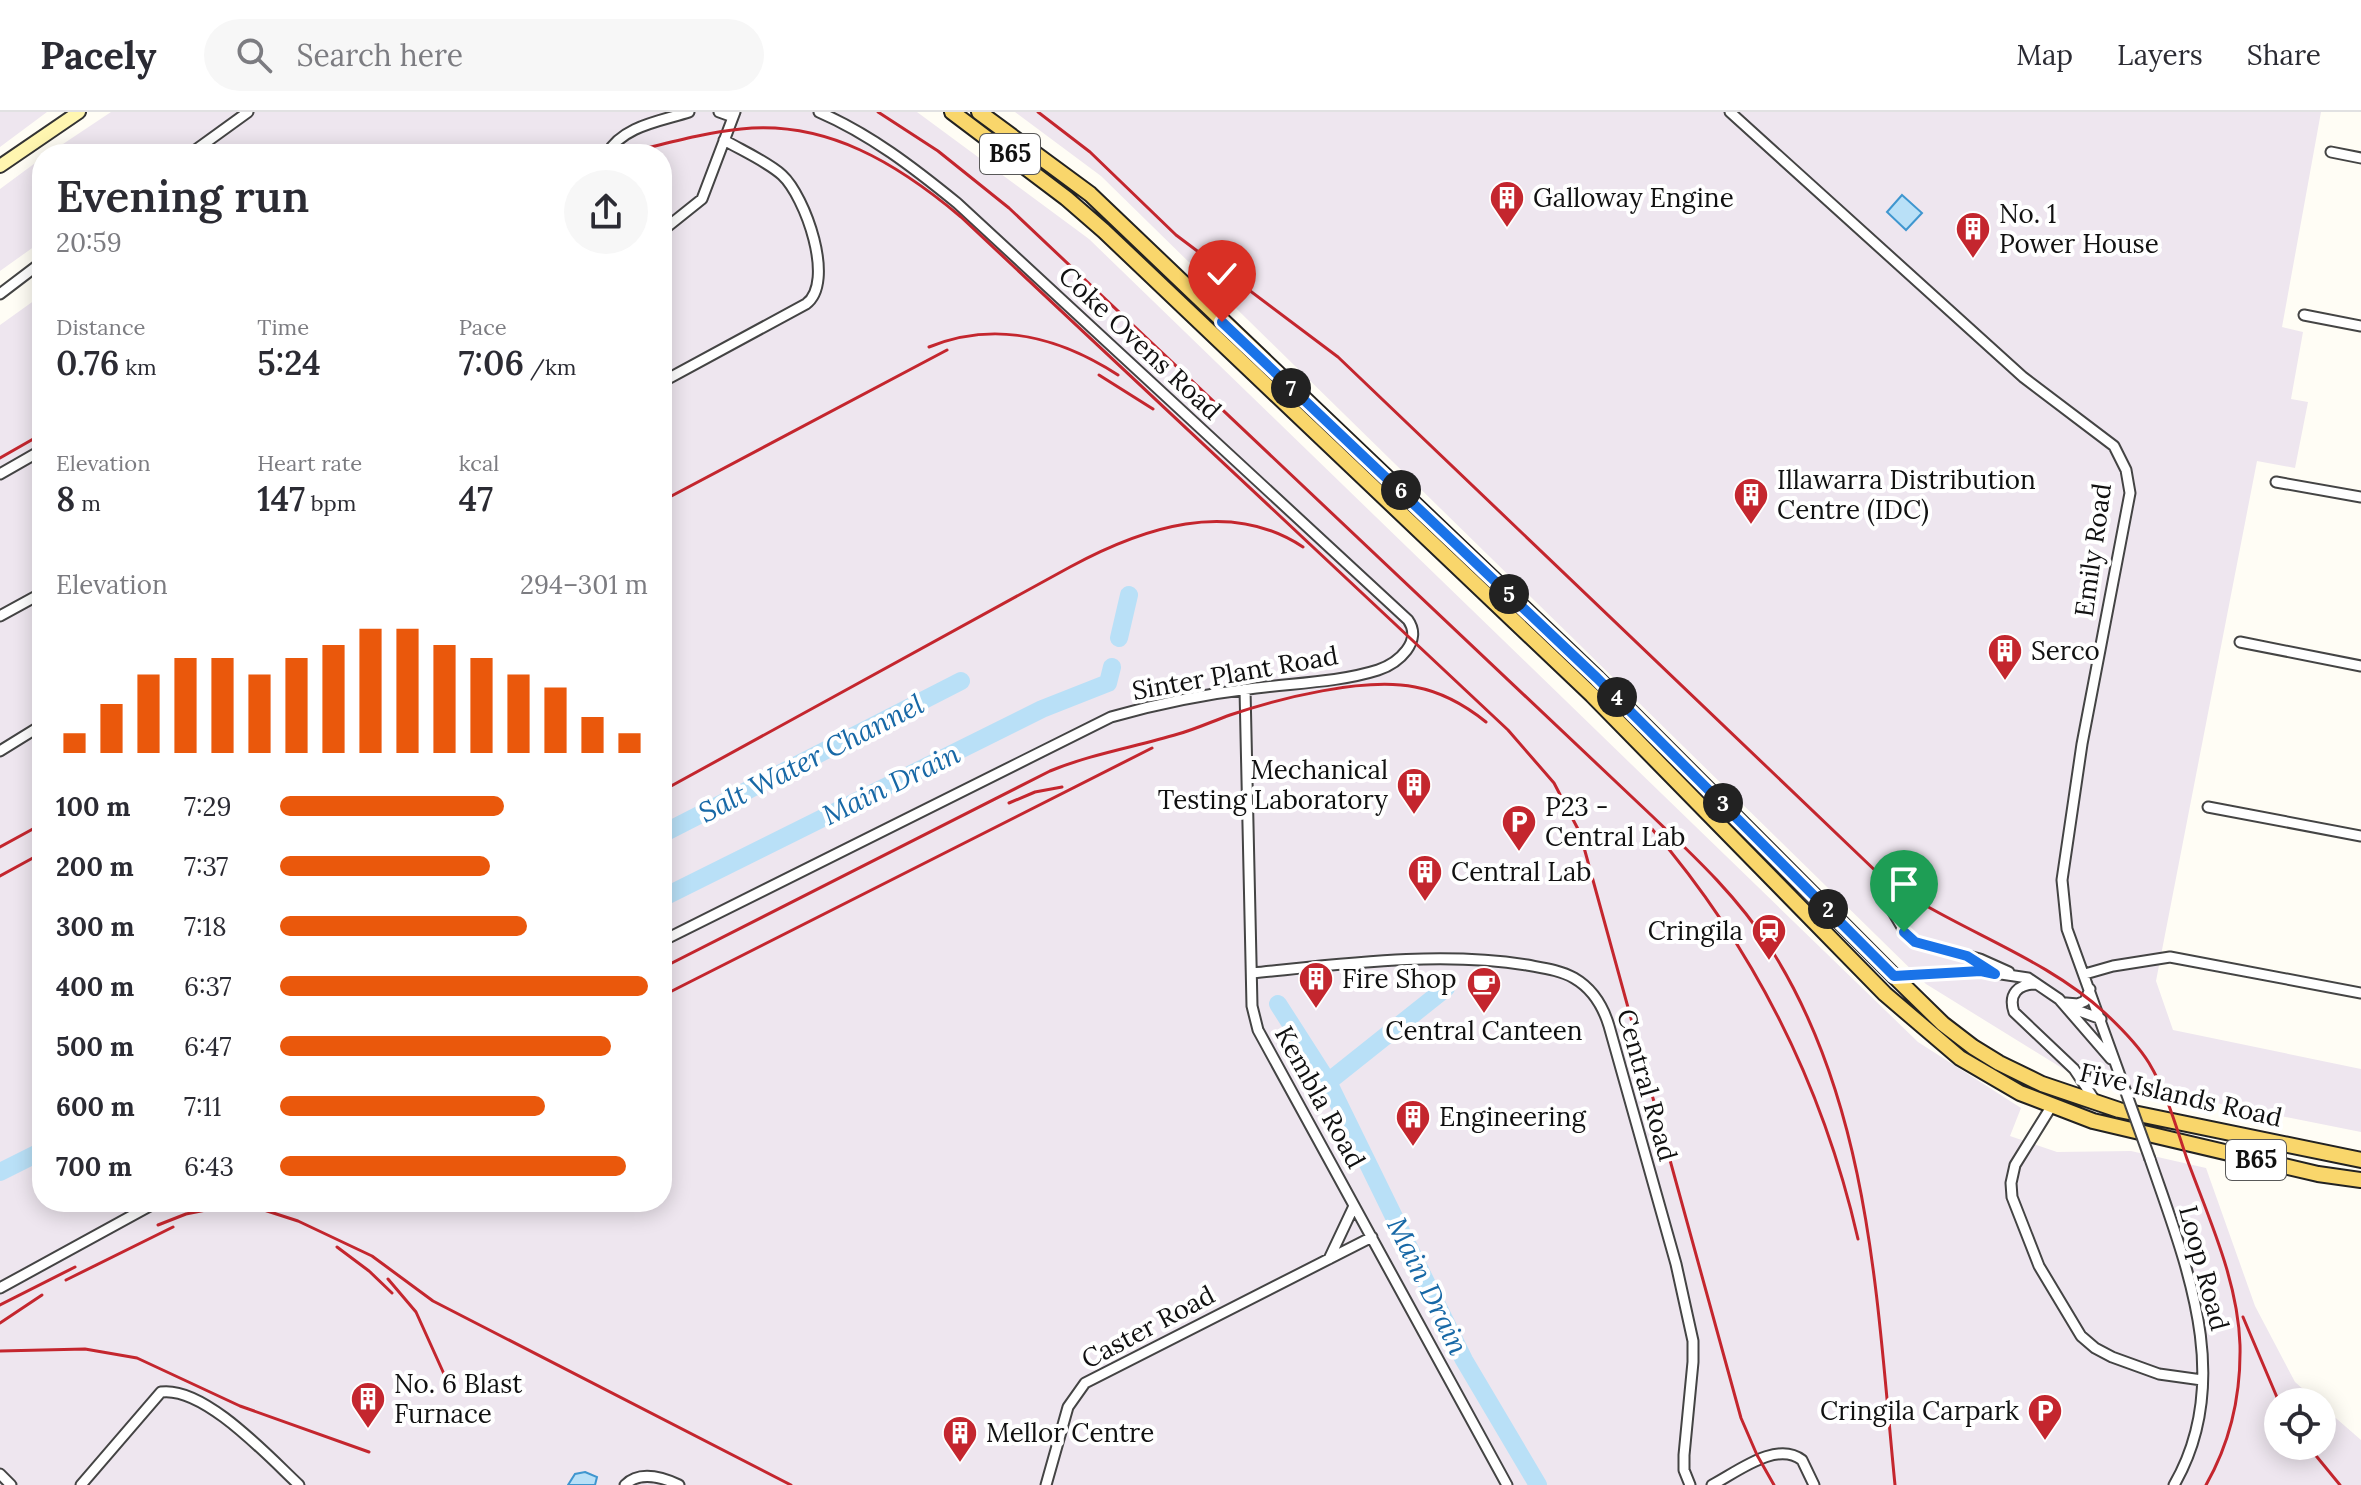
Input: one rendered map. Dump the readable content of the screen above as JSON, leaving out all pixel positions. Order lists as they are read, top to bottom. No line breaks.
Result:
{"streets":{"main road":["B65","Five Islands Road"],"street":["Coke Ovens Road","Emily Road","Sinter Plant Road","Central Road","Kembla Road","Loop Road","Caster Road"]},"crossings":[["B65","Five Islands Road"],["Coke Ovens Road","Sinter Plant Road"],["Emily Road","Loop Road"],["Sinter Plant Road","Kembla Road"],["Central Road","Kembla Road"],["Five Islands Road","Loop Road"],["Kembla Road","Caster Road"]],"water":["Salt Water Channel","Main Drain"],"places":{"building":["Galloway Engine","No. 1 Power House","Illawarra Distribution Centre (IDC)","Serco","Mechanical Testing Laboratory","Central Lab","Fire Shop","Engineering","No. 6 Blast Furnace","Mellor Centre"],"parking":["P23 - Central Lab","Cringila Carpark"],"station":["Cringila"],"cafe":["Central Canteen"]},"page":{"header":"Pacely","search":"Search here","nav":["Map","Layers","Share"],"heading":["Evening run","20:59"],"stats":[["Distance","0.76 km"],["Time","5:24"],["Pace","7:06 /km"],["Elevation","8 m"],["Heart rate","147 bpm"],["kcal","47"]],"pins":["7","6","5","4","3","2"],"chart":["Elevation","294–301 m"],"list":[{"name":"100 m","note":"7:29"},{"name":"200 m","note":"7:37"},{"name":"300 m","note":"7:18"},{"name":"400 m","note":"6:37"},{"name":"500 m","note":"6:47"},{"name":"600 m","note":"7:11"},{"name":"700 m","note":"6:43"}]}}
